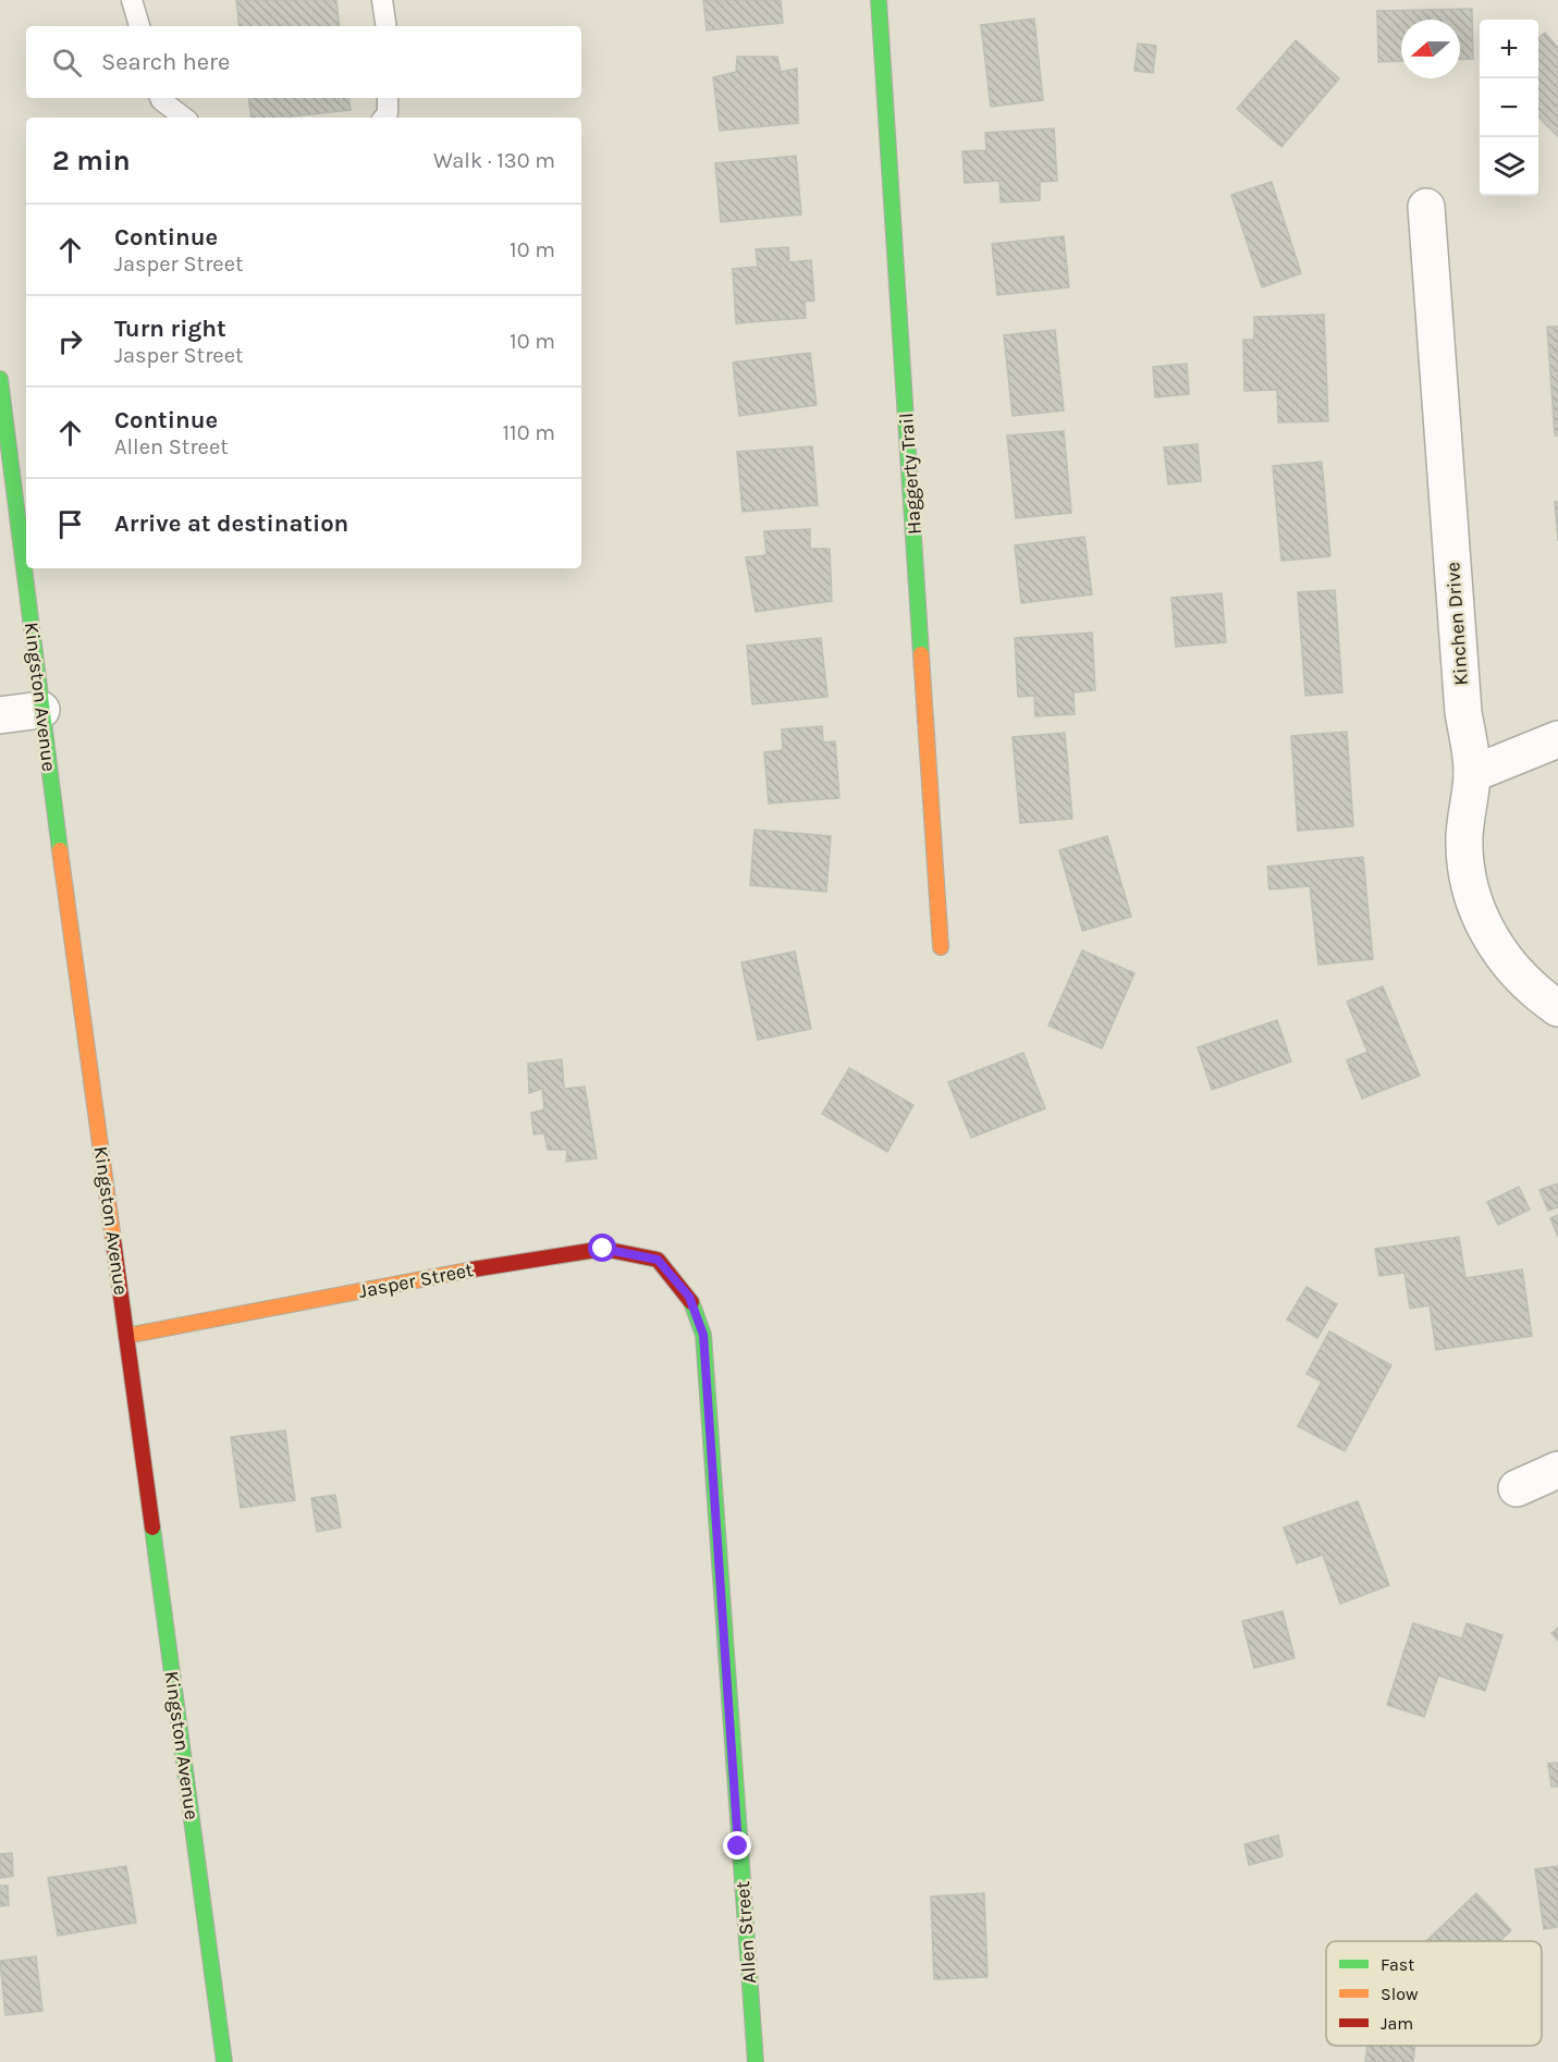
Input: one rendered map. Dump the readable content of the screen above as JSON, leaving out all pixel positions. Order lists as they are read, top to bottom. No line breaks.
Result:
{"streets":{"street":["Haggerty Trail","Kinchen Drive","Kingston Avenue","Jasper Street","Allen Street"]},"crossings":[["Kingston Avenue","Jasper Street"],["Jasper Street","Allen Street"]],"legend":["Fast","Slow","Jam"],"north":"left","page":{"map_buttons":["+","−"],"search":"Search here","heading":["2 min","Walk · 130 m"],"list":[["Continue","Jasper Street","10 m"],["Turn right","Jasper Street","10 m"],["Continue","Allen Street","110 m"],"Arrive at destination"]}}
